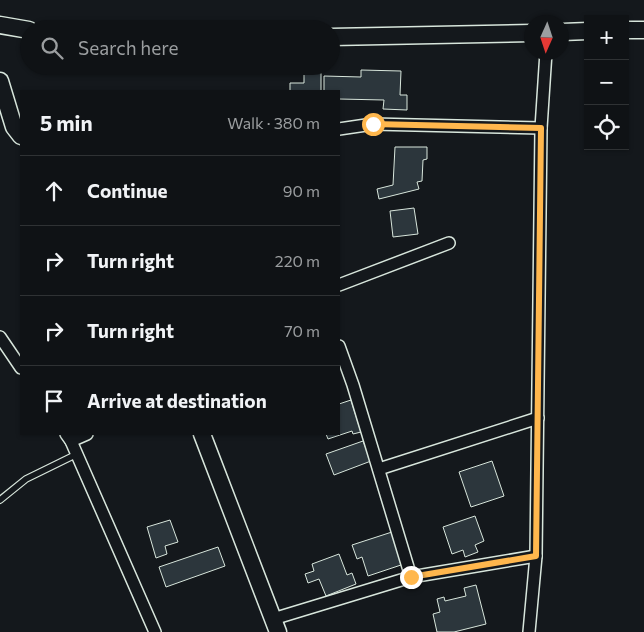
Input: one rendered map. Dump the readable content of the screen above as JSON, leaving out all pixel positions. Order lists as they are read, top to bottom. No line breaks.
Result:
{"north":"bottom","page":{"map_buttons":["+","−"],"search":"Search here","heading":["5 min","Walk · 380 m"],"list":[["Continue","90 m"],["Turn right","220 m"],["Turn right","70 m"],"Arrive at destination"]}}
